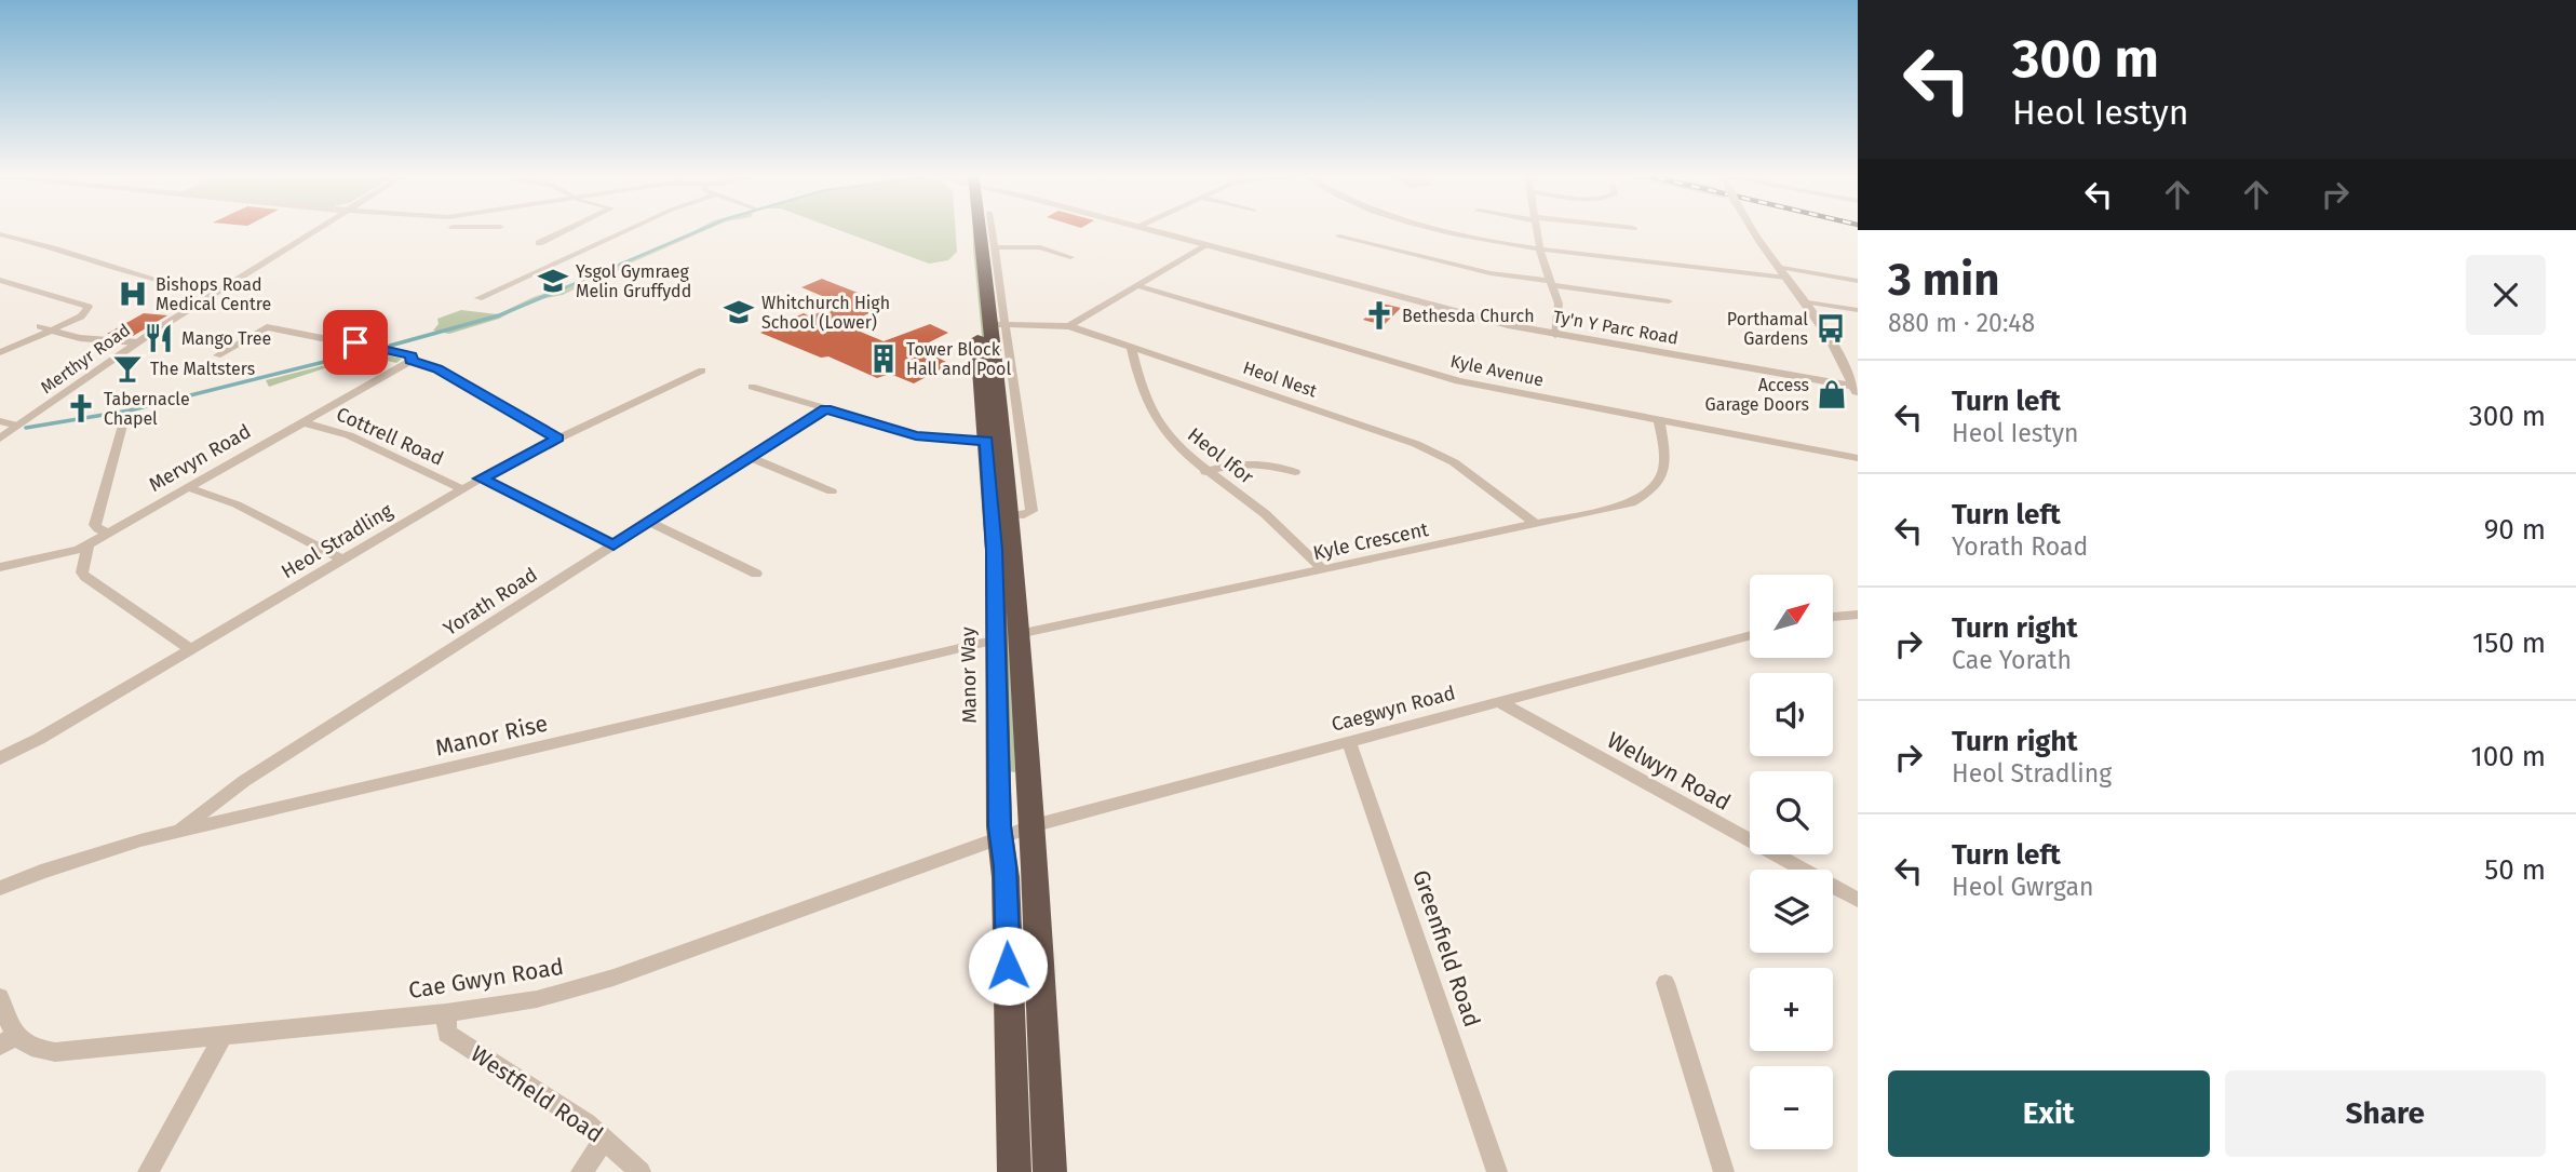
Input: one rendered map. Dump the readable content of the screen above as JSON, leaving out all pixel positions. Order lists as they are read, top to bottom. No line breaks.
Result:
{"streets":{"highway":["Manor Way"],"street":["Ty'n Y Parc Road","Merthyr Road","Kyle Avenue","Heol Nest","Cottrell Road","Heol Ifor","Mervyn Road","Heol Stradling","Kyle Crescent","Yorath Road","Caegwyn Road","Manor Rise","Welwyn Road","Greenfield Road","Cae Gwyn Road","Westfield Road"]},"crossings":[["Kyle Avenue","Kyle Crescent"],["Heol Nest","Heol Ifor"],["Heol Nest","Kyle Crescent"],["Heol Nest","Manor Way"],["Cottrell Road","Mervyn Road"],["Cottrell Road","Heol Stradling"],["Heol Ifor","Kyle Crescent"],["Kyle Crescent","Manor Way"],["Kyle Crescent","Manor Rise"],["Yorath Road","Manor Rise"],["Manor Way","Caegwyn Road"],["Manor Way","Manor Rise"],["Manor Way","Cae Gwyn Road"],["Caegwyn Road","Welwyn Road"],["Caegwyn Road","Greenfield Road"],["Caegwyn Road","Cae Gwyn Road"],["Cae Gwyn Road","Westfield Road"]],"places":{"school or university":["Ysgol Gymraeg Melin Gruffydd","Whitchurch High School (Lower)"],"hospital":["Bishops Road Medical Centre"],"church":["Bethesda Church","Tabernacle Chapel"],"bus stop":["Porthamal Gardens"],"restaurant":["Mango Tree"],"building":["Tower Block Hall and Pool"],"bar":["The Maltsters"],"shop":["Access Garage Doors"]},"north":"top right","page":{"turn":["300 m","Heol Iestyn"],"heading":["3 min","880 m · 20:48"],"list":[{"name":"Turn left","note":"Heol Iestyn","value":"300 m"},{"name":"Turn left","note":"Yorath Road","value":"90 m"},{"name":"Turn right","note":"Cae Yorath","value":"150 m"},{"name":"Turn right","note":"Heol Stradling","value":"100 m"},{"name":"Turn left","note":"Heol Gwrgan","value":"50 m"}],"map_buttons":["+","−"],"buttons":["Exit","Share"]}}
